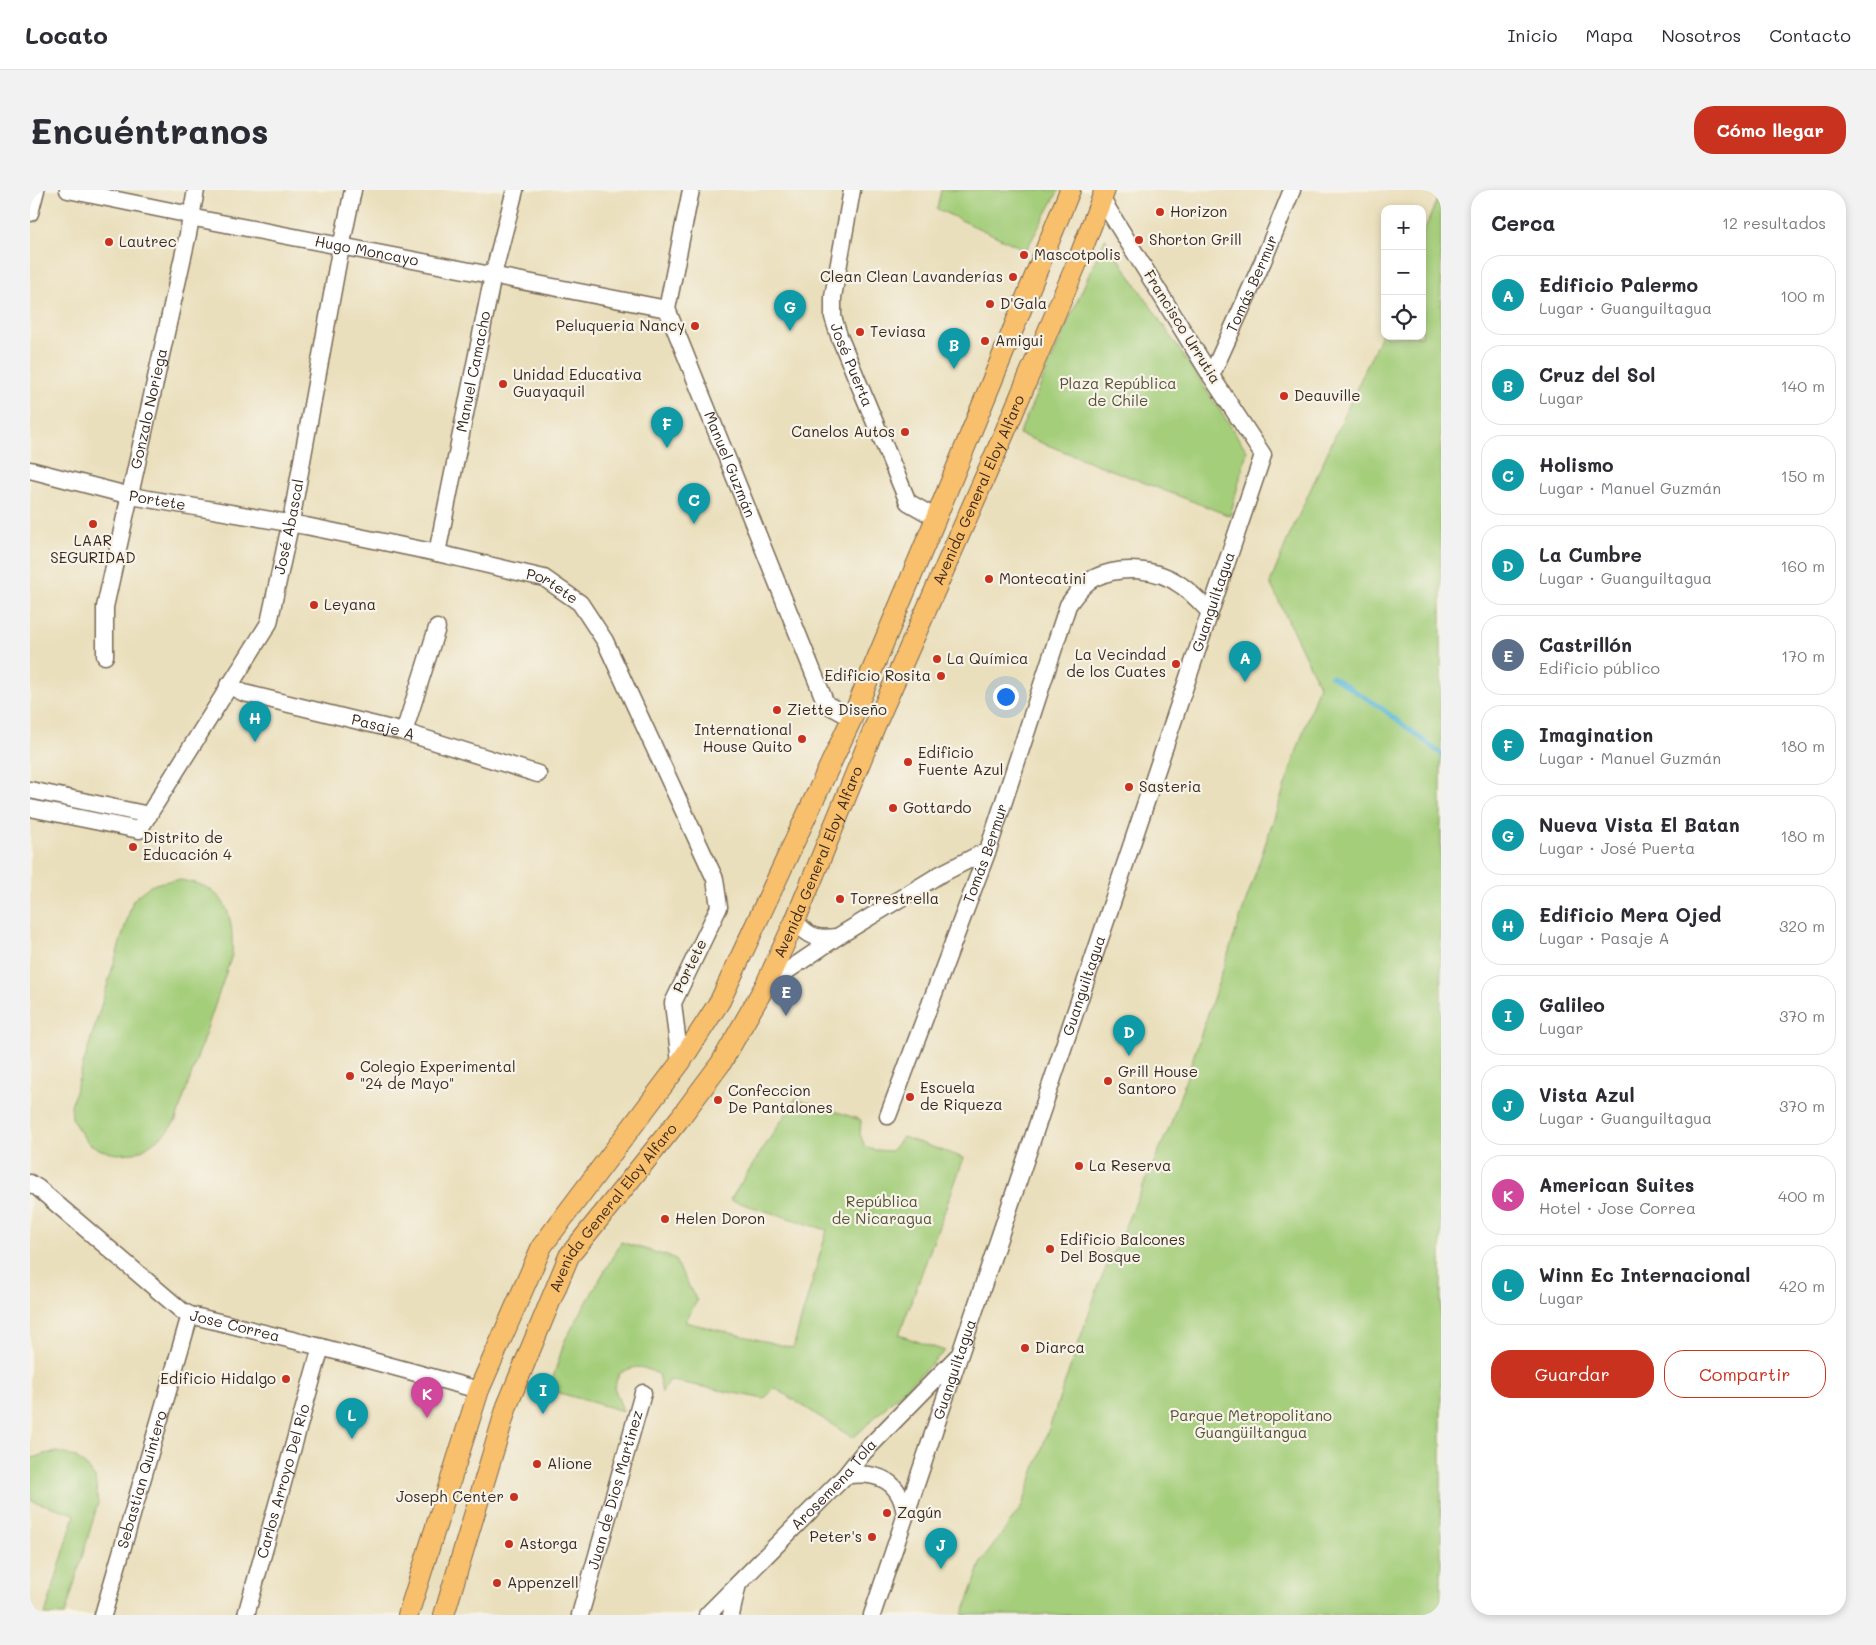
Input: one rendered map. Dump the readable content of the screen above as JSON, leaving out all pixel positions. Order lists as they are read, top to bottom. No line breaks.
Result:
{"streets":{"main road":["Avenida General Eloy Alfaro"],"street":["Hugo Moncayo","Tomás Bermur","Francisco Urrutia","José Puerta","Manuel Camacho","Gonzalo Noriega","Manuel Guzmán","Portete","José Abascal","Guanguiltagua","Pasaje A","Jose Correa","Sebastian Quintero","Carlos Arroyo Del Río","Arosemena Tola","Juan de Dios Martinez"]},"crossings":[["Hugo Moncayo","Manuel Camacho"],["Hugo Moncayo","Gonzalo Noriega"],["Hugo Moncayo","Manuel Guzmán"],["Hugo Moncayo","José Abascal"],["Tomás Bermur","Francisco Urrutia"],["Tomás Bermur","Guanguiltagua"],["Francisco Urrutia","Avenida General Eloy Alfaro"],["Francisco Urrutia","Guanguiltagua"],["José Puerta","Avenida General Eloy Alfaro"],["Manuel Camacho","Portete"],["Gonzalo Noriega","Portete"],["Manuel Guzmán","Avenida General Eloy Alfaro"],["Avenida General Eloy Alfaro","Portete"],["Avenida General Eloy Alfaro","Jose Correa"],["Portete","José Abascal"],["José Abascal","Pasaje A"],["Guanguiltagua","Arosemena Tola"],["Jose Correa","Sebastian Quintero"],["Jose Correa","Carlos Arroyo Del Río"]],"parks":["Plaza República de Chile","República de Nicaragua","Parque Metropolitano Guangüiltangua"],"places":["Horizon","Shorton Grill","Lautrec","Mascotpolis","Clean Clean Lavanderías","D'Gala","Peluqueria Nancy","Teviasa","Amigui","Unidad Educativa Guayaquil","Deauville","Canelos Autos","LAAR SEGURIDAD","Montecatini","Leyana","La Química","La Vecindad de los Cuates","Edificio Rosita","Ziette Diseño","International House Quito","Edificio Fuente Azul","Sasteria","Gottardo","Distrito de Educación 4","Torrestrella","Colegio Experimental \"24 de Mayo\"","Grill House Santoro","Escuela de Riqueza","Confeccion De Pantalones","La Reserva","Helen Doron","Edificio Balcones Del Bosque","Diarca","Edificio Hidalgo","Alione","Joseph Center","Zagún","Peter's","Astorga","Appenzell"],"page":{"header":"Locato","nav":["Inicio","Mapa","Nosotros","Contacto"],"buttons":["Cómo llegar",["Guardar","Compartir"]],"title":"Encuéntranos","heading":["Cerca","12 resultados"],"map_buttons":["+","−"],"list":[{"mark":"A","name":"Edificio Palermo","note":"Lugar · Guanguiltagua","value":"100 m"},{"mark":"B","name":"Cruz del Sol","note":"Lugar","value":"140 m"},{"mark":"C","name":"Holismo","note":"Lugar · Manuel Guzmán","value":"150 m"},{"mark":"D","name":"La Cumbre","note":"Lugar · Guanguiltagua","value":"160 m"},{"mark":"E","name":"Castrillón","note":"Edificio público","value":"170 m"},{"mark":"F","name":"Imagination","note":"Lugar · Manuel Guzmán","value":"180 m"},{"mark":"G","name":"Nueva Vista El Batan","note":"Lugar · José Puerta","value":"180 m"},{"mark":"H","name":"Edificio Mera Ojed","note":"Lugar · Pasaje A","value":"320 m"},{"mark":"I","name":"Galileo","note":"Lugar","value":"370 m"},{"mark":"J","name":"Vista Azul","note":"Lugar · Guanguiltagua","value":"370 m"},{"mark":"K","name":"American Suites","note":"Hotel · Jose Correa","value":"400 m"},{"mark":"L","name":"Winn Ec Internacional","note":"Lugar","value":"420 m"}],"pins":["G","B","F","C","A","H","E","D","I","K","L","J"]}}
